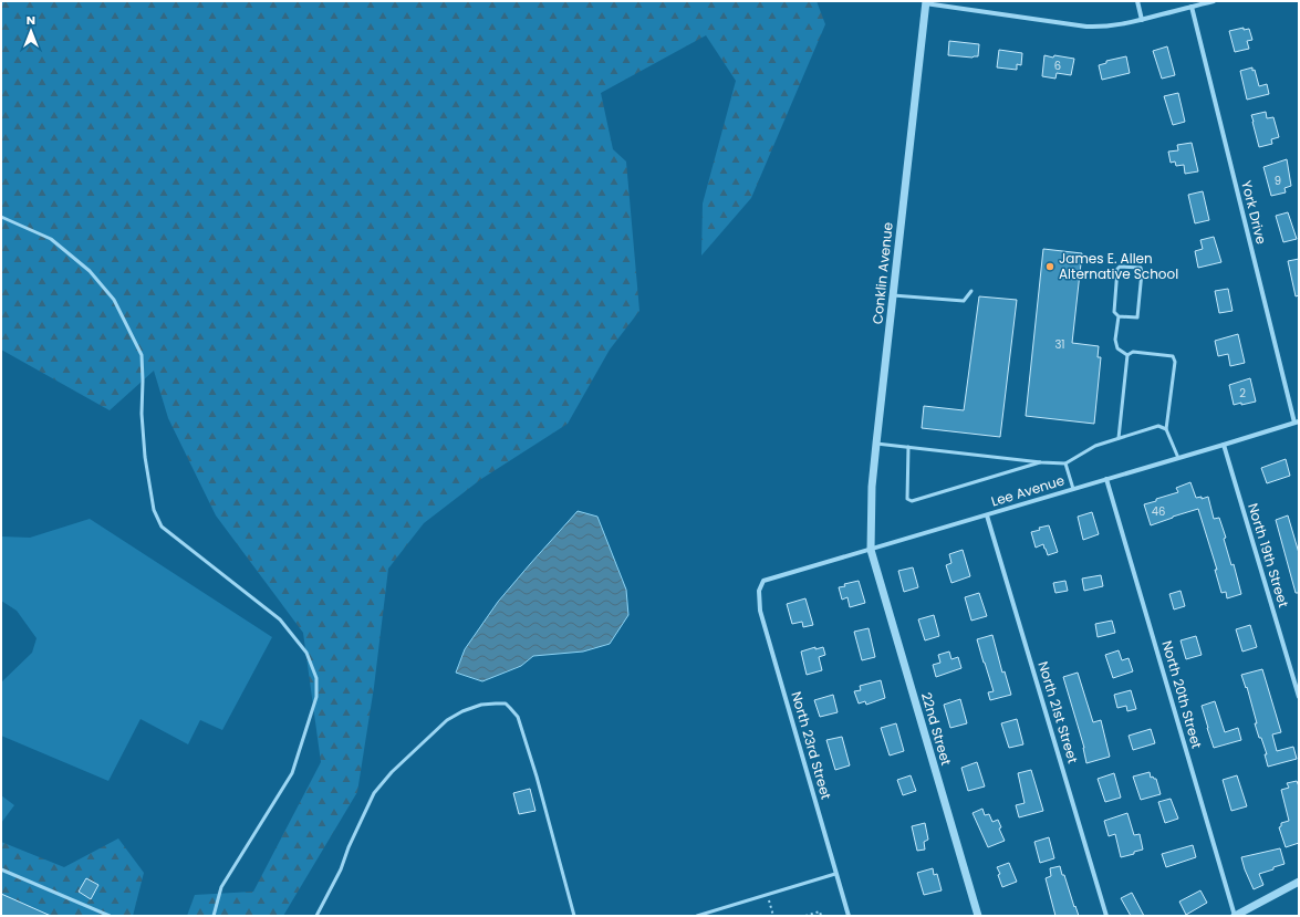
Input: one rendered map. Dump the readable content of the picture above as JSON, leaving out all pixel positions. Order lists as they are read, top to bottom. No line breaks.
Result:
{"streets":{"street":["York Drive","Conklin Avenue","Lee Avenue","North 19th Street","North 20th Street","North 21st Street","22nd Street","North 23rd Street"]},"crossings":[["York Drive","Lee Avenue"],["Conklin Avenue","Lee Avenue"],["Conklin Avenue","22nd Street"],["Lee Avenue","North 19th Street"],["Lee Avenue","North 20th Street"],["Lee Avenue","North 21st Street"],["Lee Avenue","22nd Street"],["Lee Avenue","North 23rd Street"]],"places":["James E. Allen Alternative School"],"house_numbers":["6","9","31","2","46"],"north":"top"}
